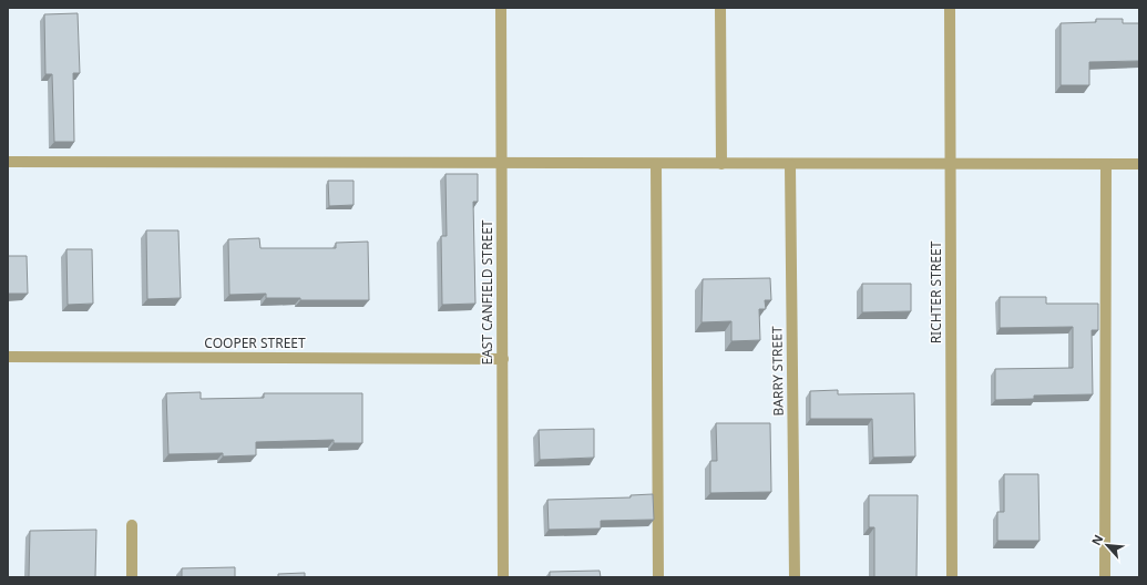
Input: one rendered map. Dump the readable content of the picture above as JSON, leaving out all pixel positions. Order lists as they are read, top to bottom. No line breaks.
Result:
{"streets":{"street":["EAST CANFIELD STREET","RICHTER STREET","COOPER STREET","BARRY STREET"]},"crossings":[["EAST CANFIELD STREET","COOPER STREET"]],"north":"top left"}
